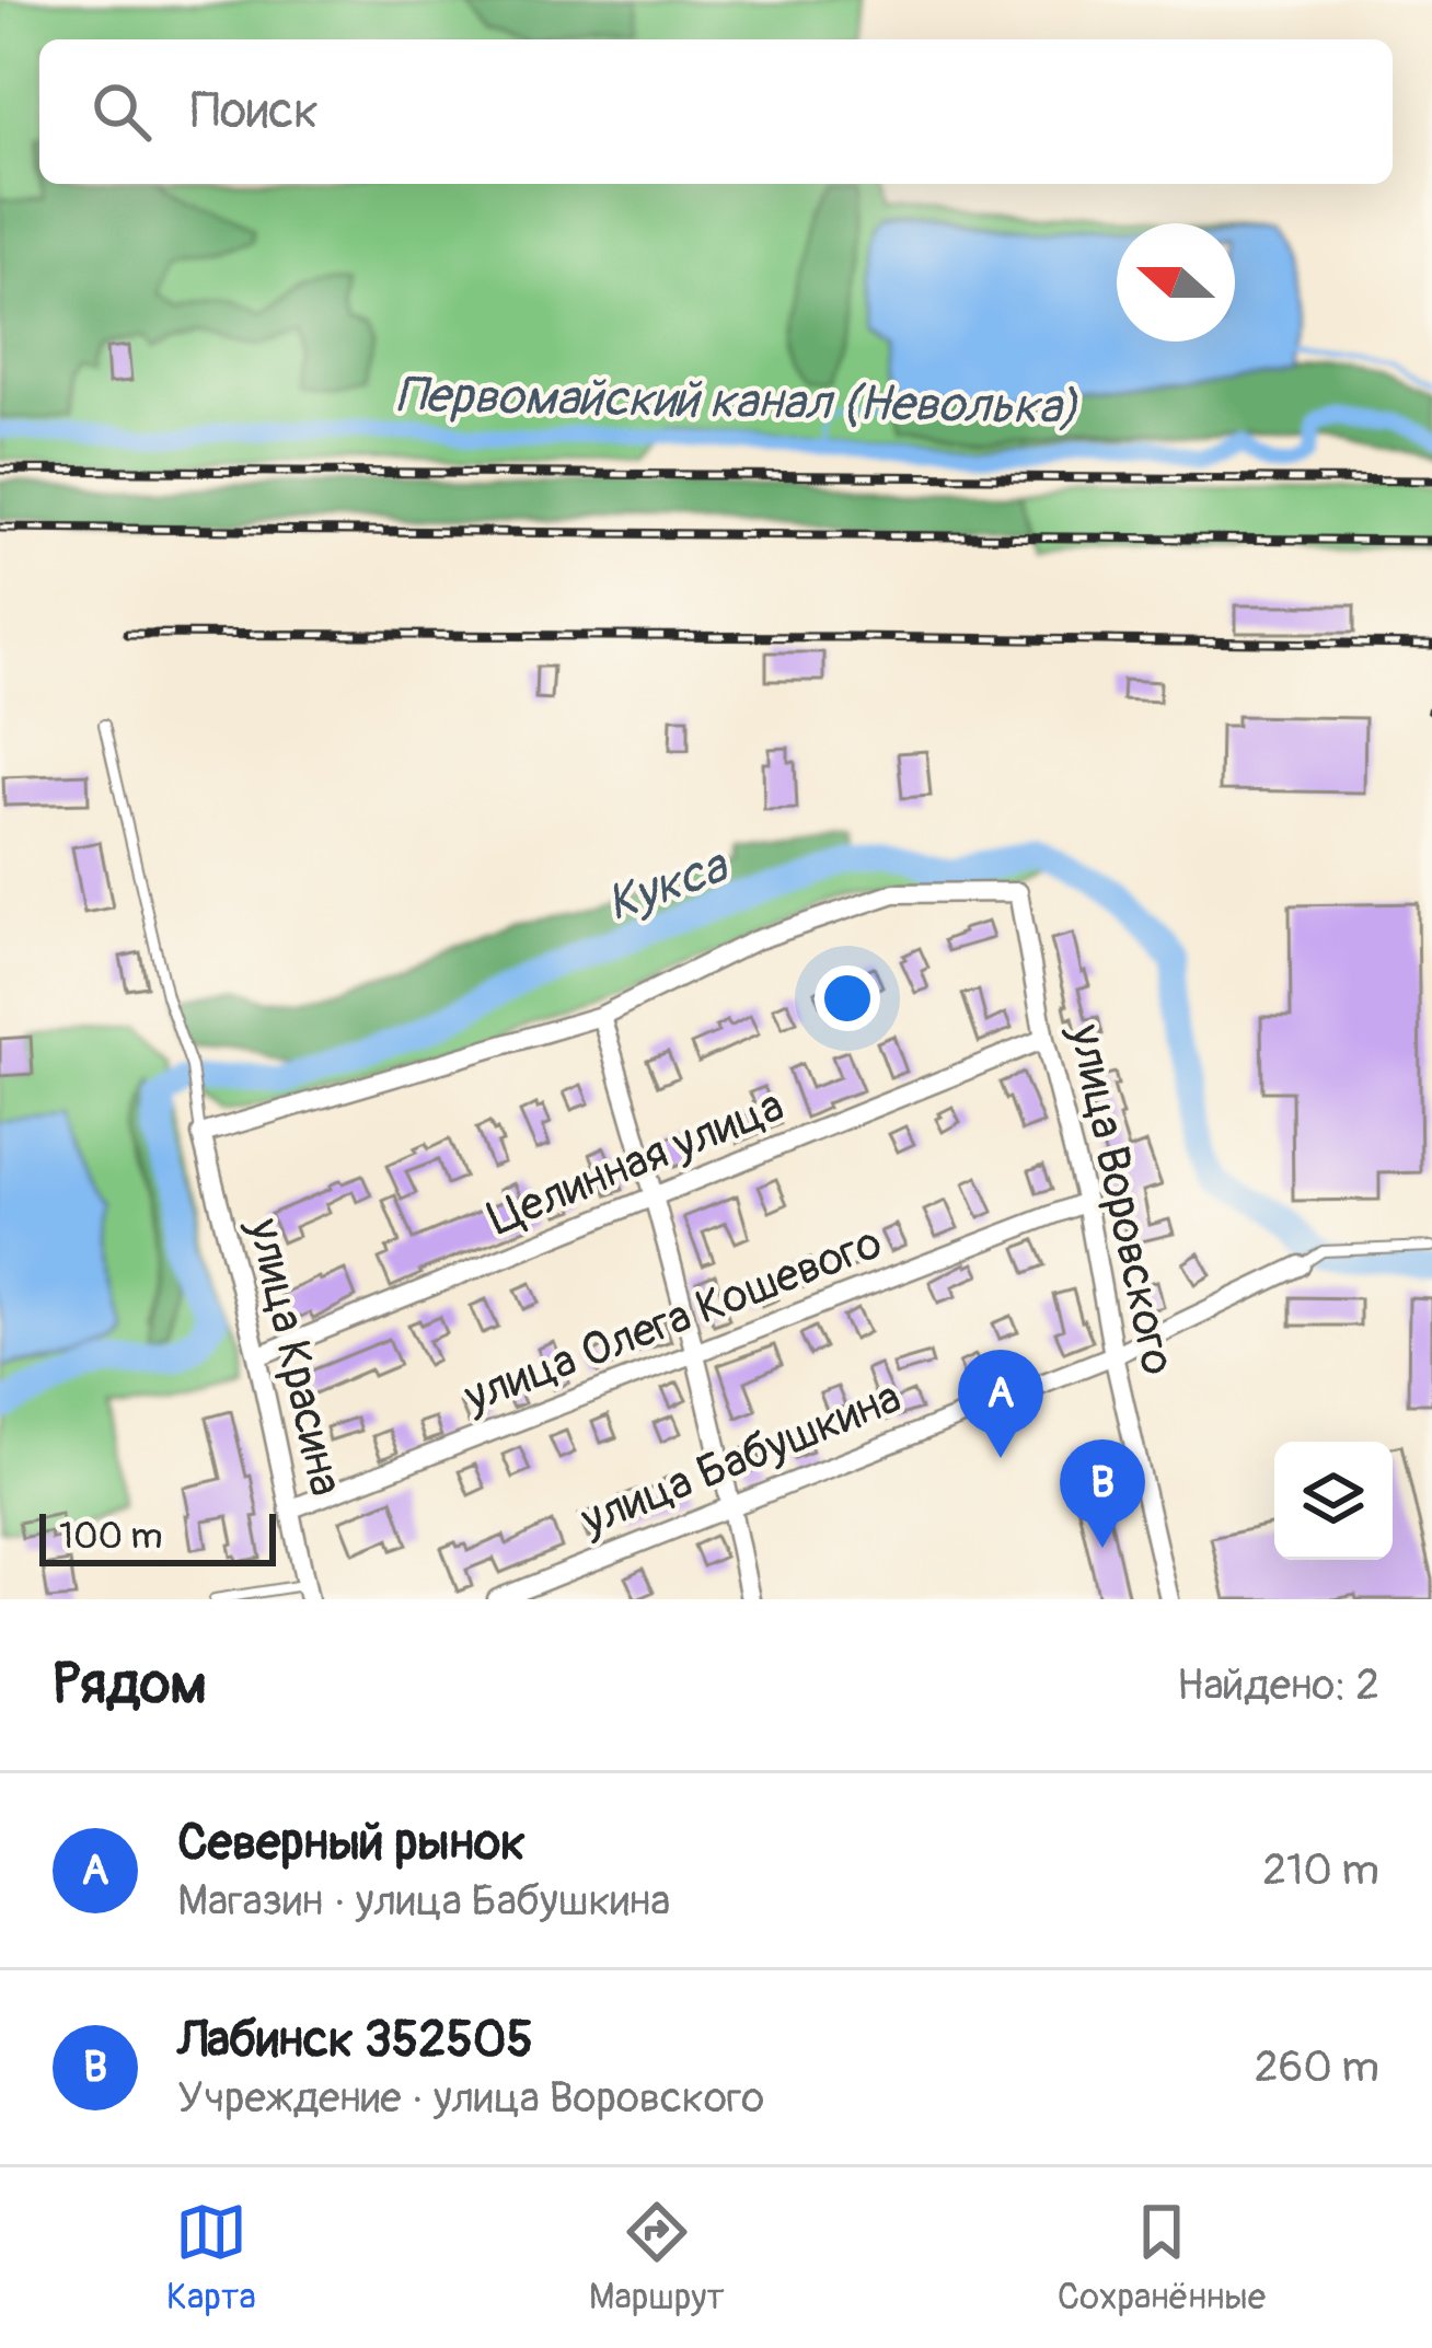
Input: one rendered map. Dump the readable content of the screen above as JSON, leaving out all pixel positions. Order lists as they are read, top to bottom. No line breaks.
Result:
{"streets":{"street":["Целинная улица","улица Воровского","улица Олега Кошевого","улица Красина","улица Бабушкина"]},"crossings":[["Целинная улица","улица Воровского"],["Целинная улица","улица Красина"],["улица Воровского","улица Олега Кошевого"],["улица Воровского","улица Бабушкина"],["улица Олега Кошевого","улица Красина"]],"water":["Первомайский канал (Неволька)","Кукса"],"scale_bar":"100 m","north":"left","page":{"search":"Поиск","pins":["A","B"],"scale":"100 m","heading":["Рядом","Найдено: 2"],"list":[{"mark":"A","name":"Северный рынок","note":"Магазин · улица Бабушкина","value":"210 m"},{"mark":"B","name":"Лабинск 352505","note":"Учреждение · улица Воровского","value":"260 m"}],"nav":["Карта","Маршрут","Сохранённые"]}}
